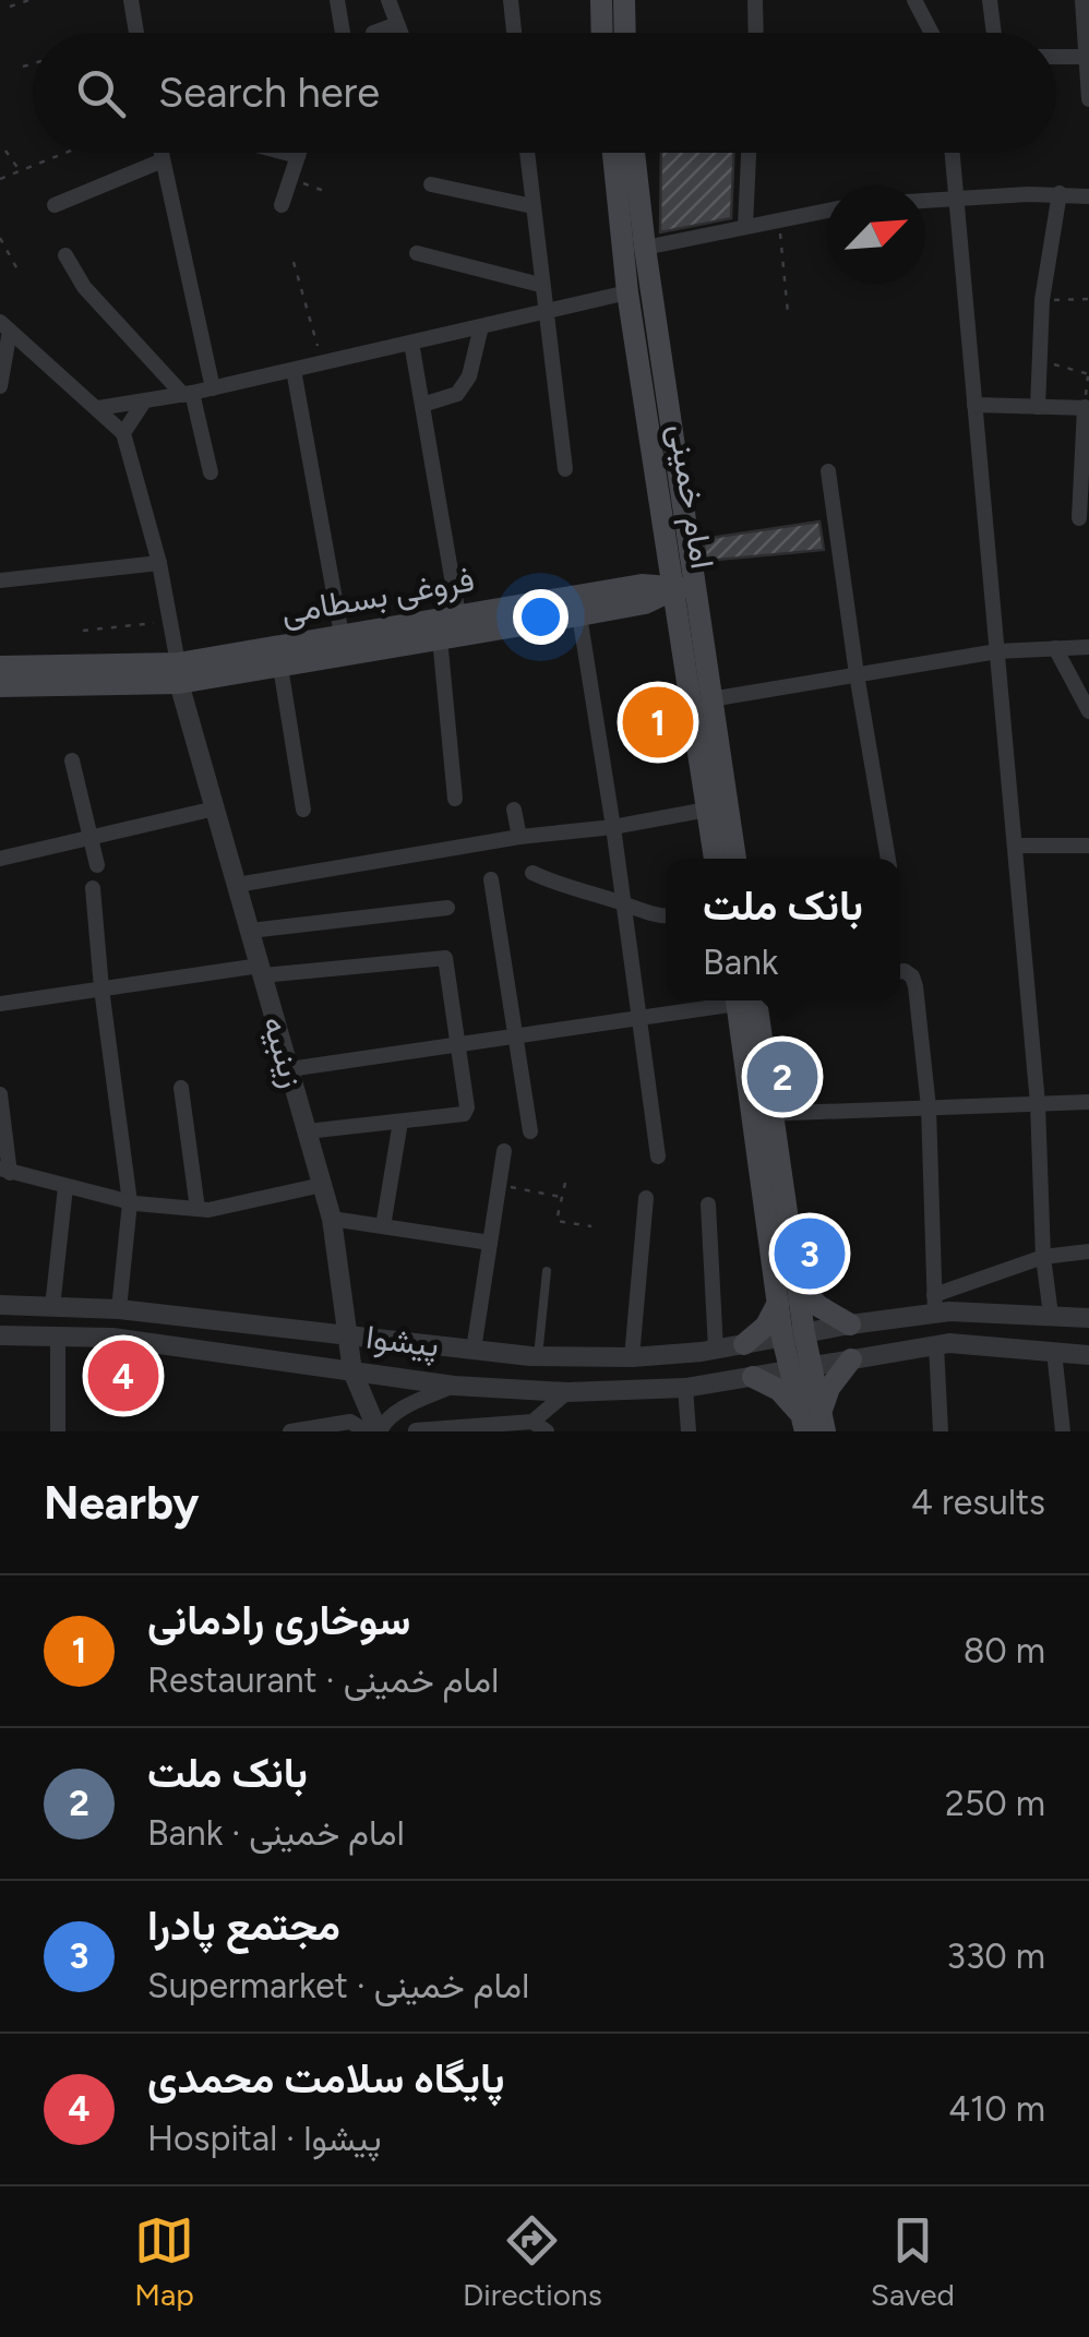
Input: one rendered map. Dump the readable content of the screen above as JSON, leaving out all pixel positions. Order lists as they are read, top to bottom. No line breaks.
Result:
{"streets":{"main road":["امام خمینی","فروغی بسطامی"],"street":["زینبیه","پیشوا"]},"crossings":[["امام خمینی","فروغی بسطامی"],["فروغی بسطامی","زینبیه"],["زینبیه","پیشوا"]],"north":"top right","page":{"search":"Search here","pins":["1","2","3","4"],"popup":["بانک ملت","Bank"],"heading":["Nearby","4 results"],"list":[{"mark":"1","name":"سوخاری رادمانی","note":"Restaurant · امام خمینی","value":"80 m"},{"mark":"2","name":"بانک ملت","note":"Bank · امام خمینی","value":"250 m"},{"mark":"3","name":"مجتمع پادرا","note":"Supermarket · امام خمینی","value":"330 m"},{"mark":"4","name":"پایگاه سلامت محمدی","note":"Hospital · پیشوا","value":"410 m"}],"nav":["Map","Directions","Saved"]}}
